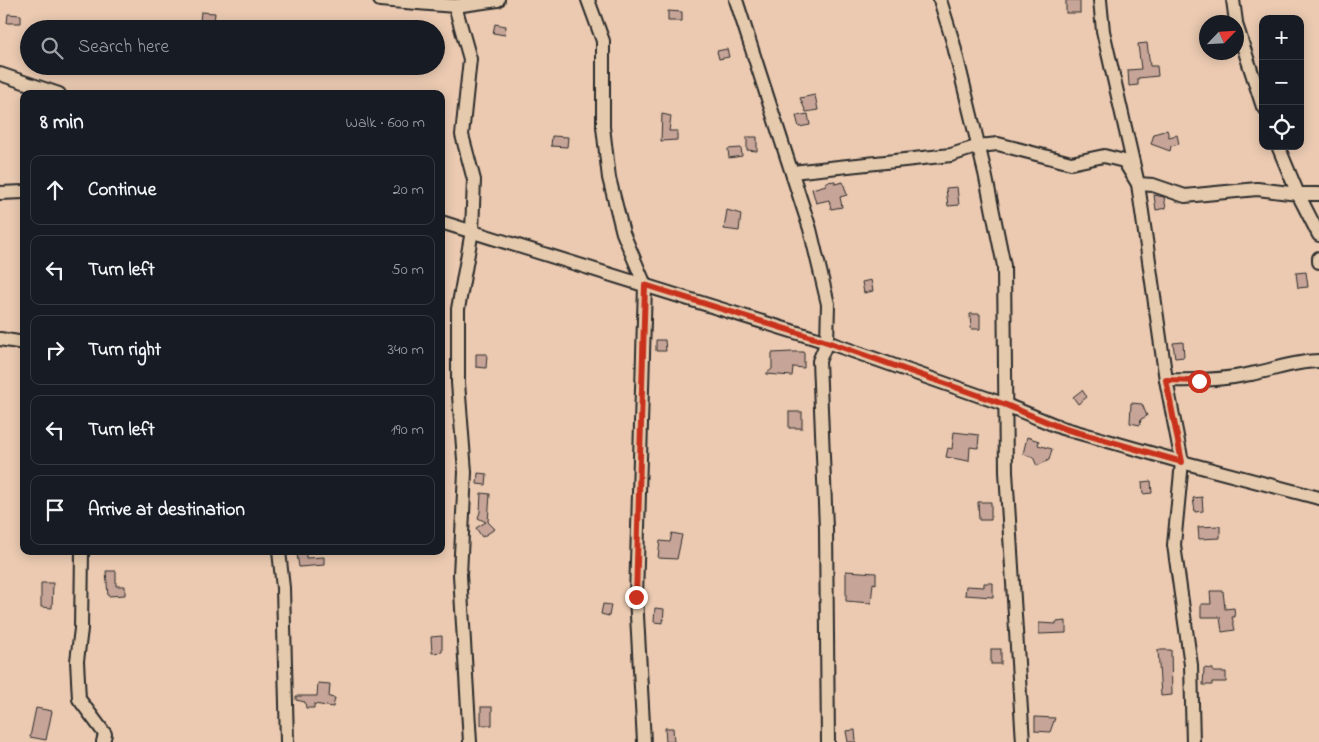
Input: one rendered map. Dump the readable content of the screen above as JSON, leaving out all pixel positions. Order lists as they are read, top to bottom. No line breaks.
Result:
{"north":"top right","page":{"map_buttons":["+","−"],"search":"Search here","heading":["8 min","Walk · 600 m"],"list":[["Continue","20 m"],["Turn left","50 m"],["Turn right","340 m"],["Turn left","190 m"],"Arrive at destination"]}}
